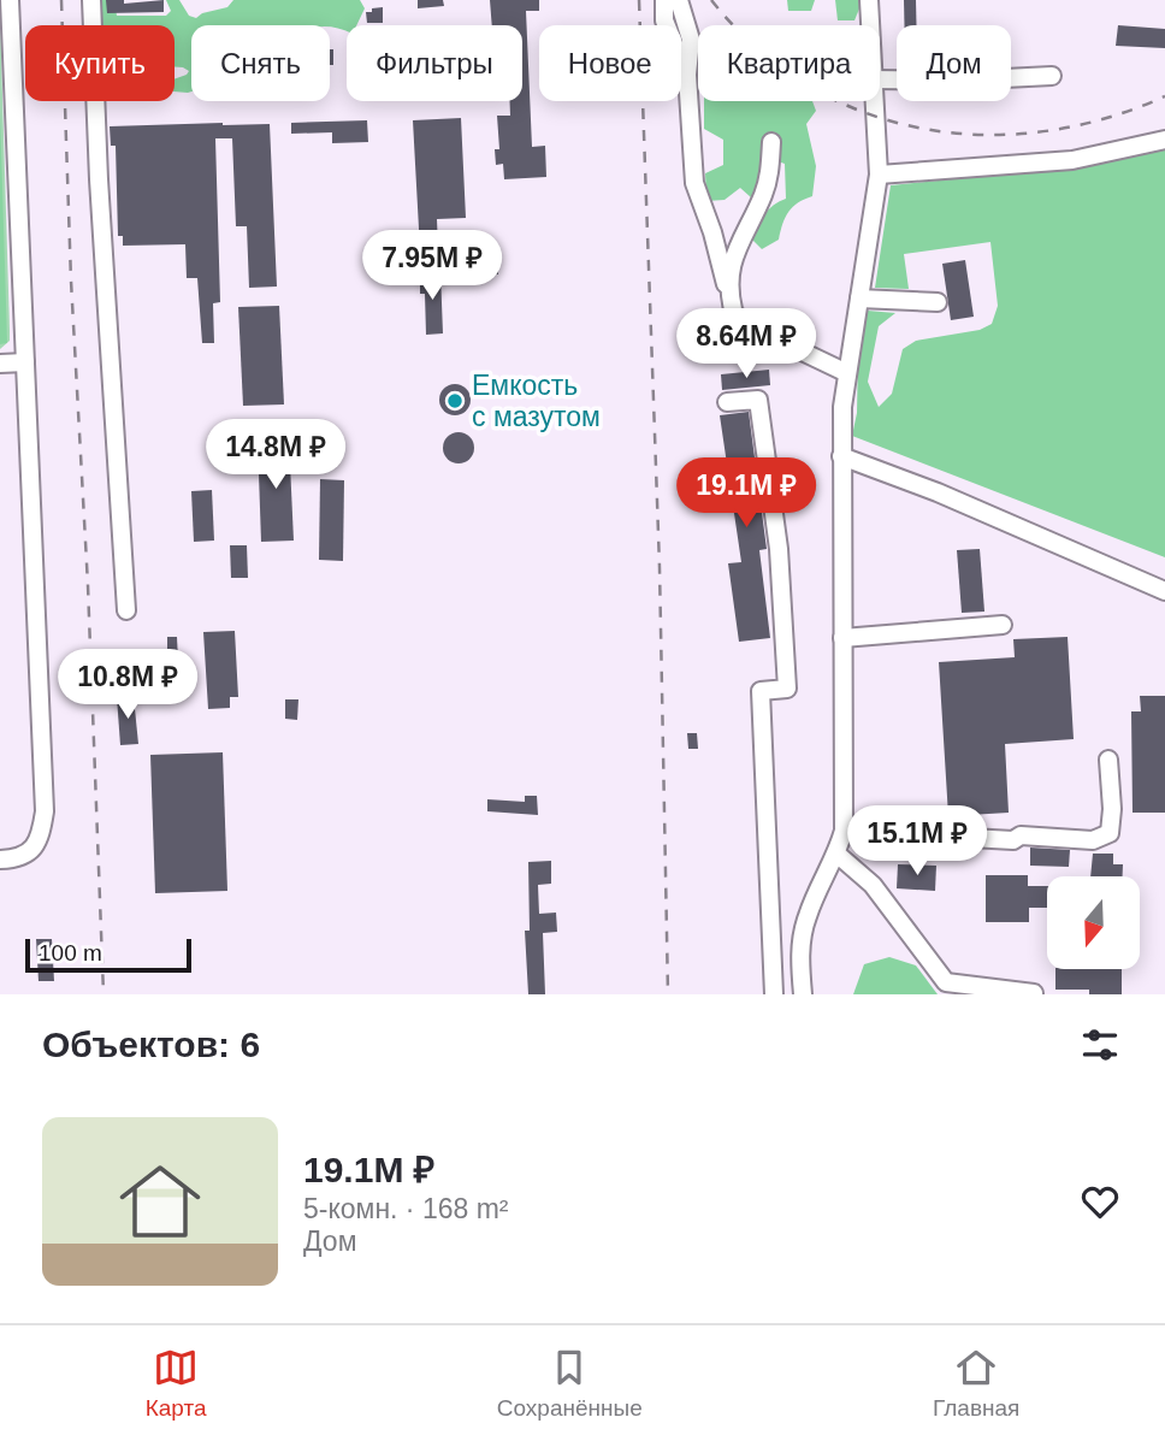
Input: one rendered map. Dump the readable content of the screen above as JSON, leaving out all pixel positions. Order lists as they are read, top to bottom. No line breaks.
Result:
{"places":["Емкость с мазутом"],"scale_bar":"100 m","north":"bottom","page":{"chip":["Купить","Снять","Фильтры","Новое","Квартира","Дом"],"price":["7.95M ₽","8.64M ₽","14.8M ₽","19.1M ₽","10.8M ₽","15.1M ₽"],"scale":"100 m","heading":"Объектов: 6","list":[{"name":"19.1M ₽","note":"5-комн. · 168 m² · Дом"}],"tabs":["Карта","Сохранённые","Главная"]}}
